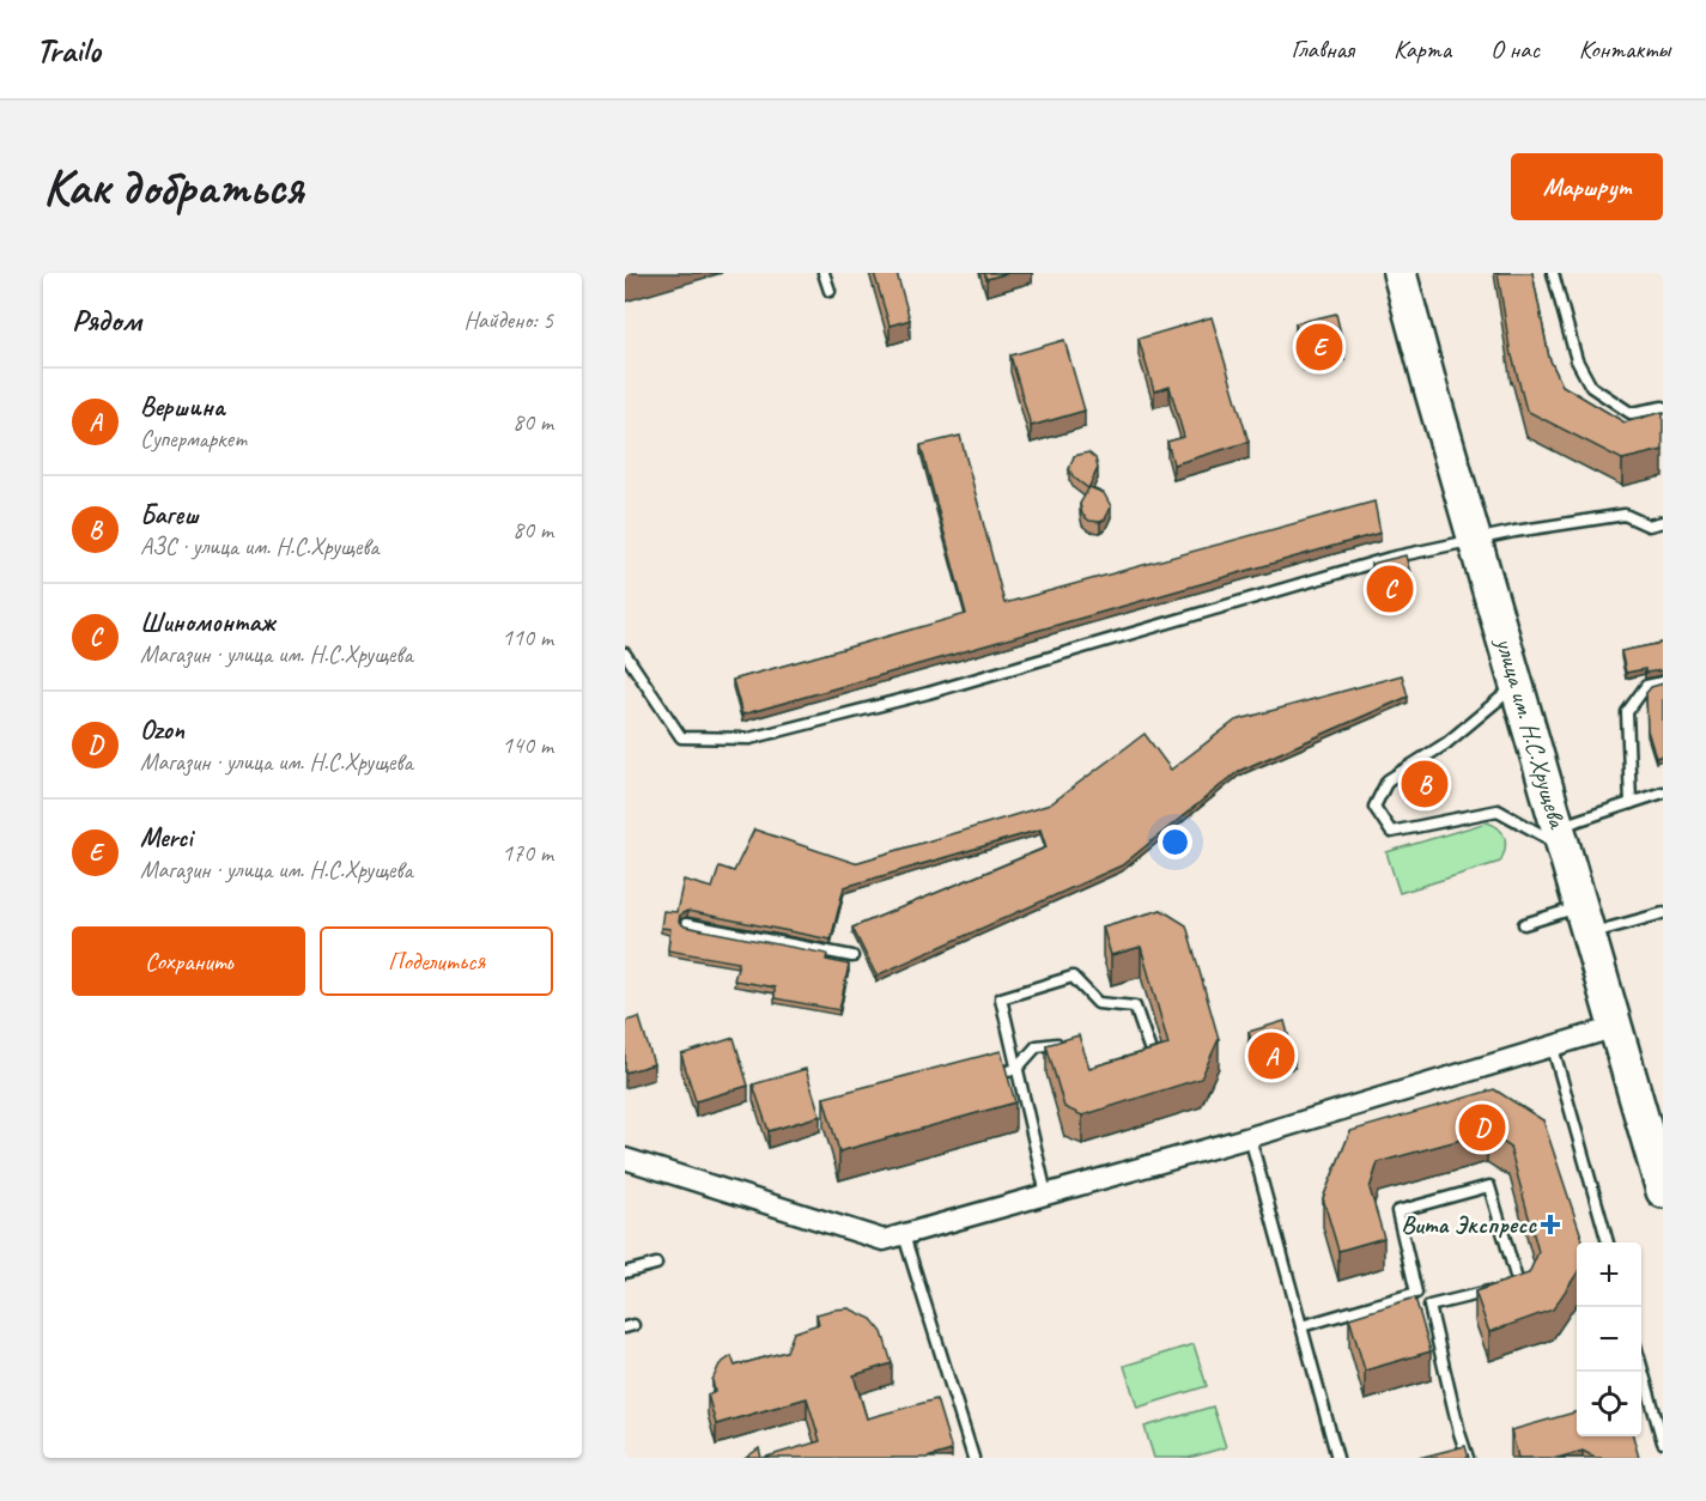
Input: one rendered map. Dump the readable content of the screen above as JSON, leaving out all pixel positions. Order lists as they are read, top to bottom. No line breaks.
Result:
{"streets":{"main road":["улица им. Н.С.Хрущева"]},"places":{"health":["Вита Экспресс"]},"page":{"header":"Trailo","nav":["Главная","Карта","О нас","Контакты"],"buttons":["Маршрут",["Сохранить","Поделиться"]],"title":"Как добраться","heading":["Рядом","Найдено: 5"],"pins":["E","C","B","A","D"],"list":[{"mark":"A","name":"Вершина","note":"Супермаркет","value":"80 m"},{"mark":"B","name":"Багеш","note":"АЗС · улица им. Н.С.Хрущева","value":"80 m"},{"mark":"C","name":"Шиномонтаж","note":"Магазин · улица им. Н.С.Хрущева","value":"110 m"},{"mark":"D","name":"Ozon","note":"Магазин · улица им. Н.С.Хрущева","value":"140 m"},{"mark":"E","name":"Merci","note":"Магазин · улица им. Н.С.Хрущева","value":"170 m"}],"map_buttons":["+","−"]}}
